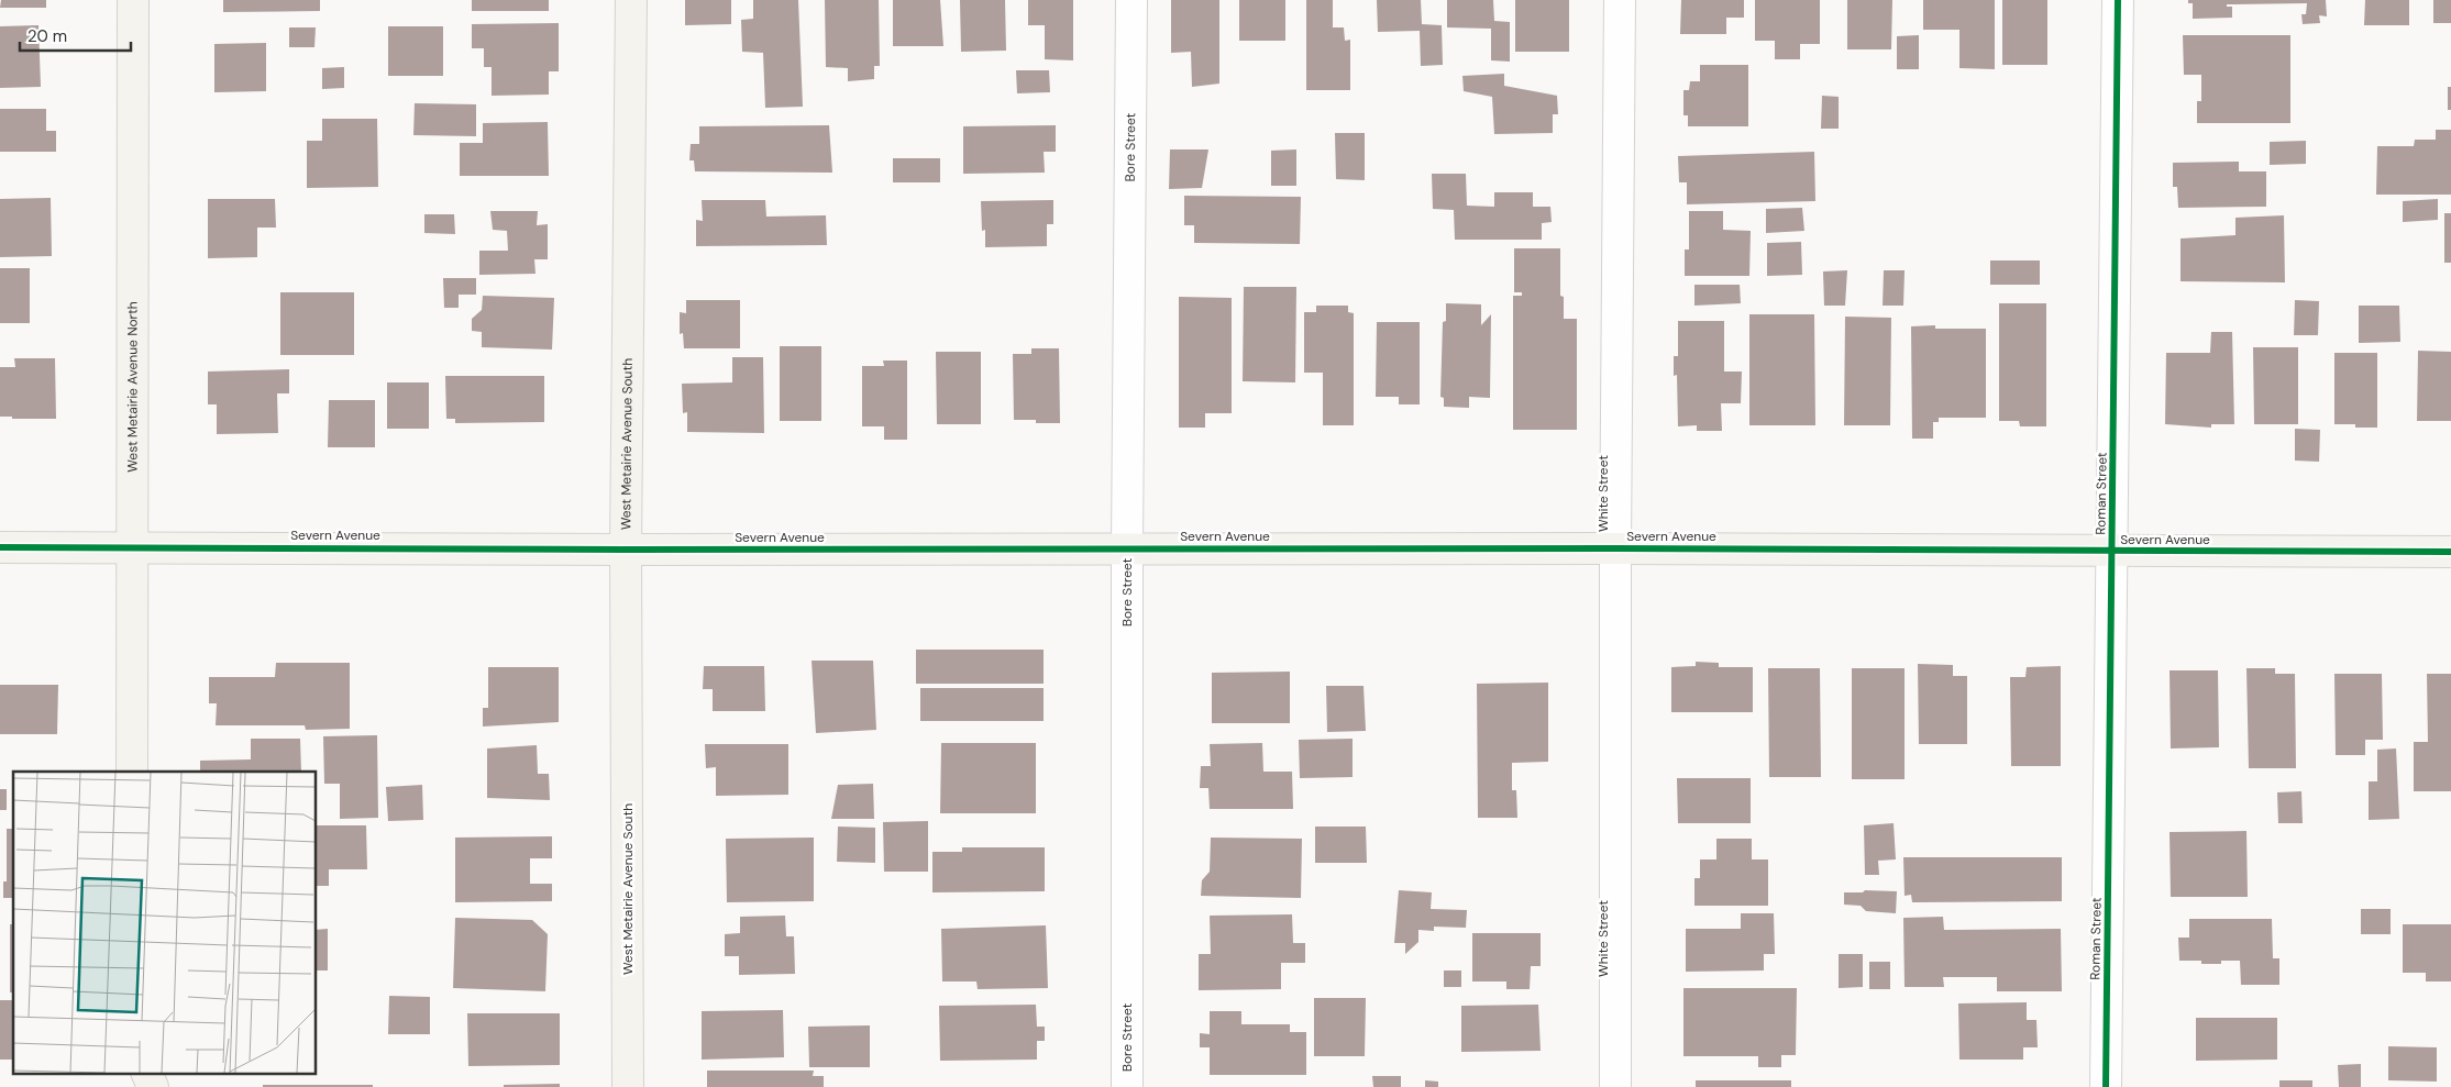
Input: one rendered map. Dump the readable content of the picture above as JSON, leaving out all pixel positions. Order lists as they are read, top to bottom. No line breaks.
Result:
{"streets":{"street":["Bore Street","West Metairie Avenue North","West Metairie Avenue South","White Street","Roman Street","Severn Avenue"]},"crossings":[["Bore Street","Severn Avenue"],["West Metairie Avenue North","Severn Avenue"],["West Metairie Avenue South","Severn Avenue"],["White Street","Severn Avenue"],["Roman Street","Severn Avenue"]],"scale_bar":"20 m"}
